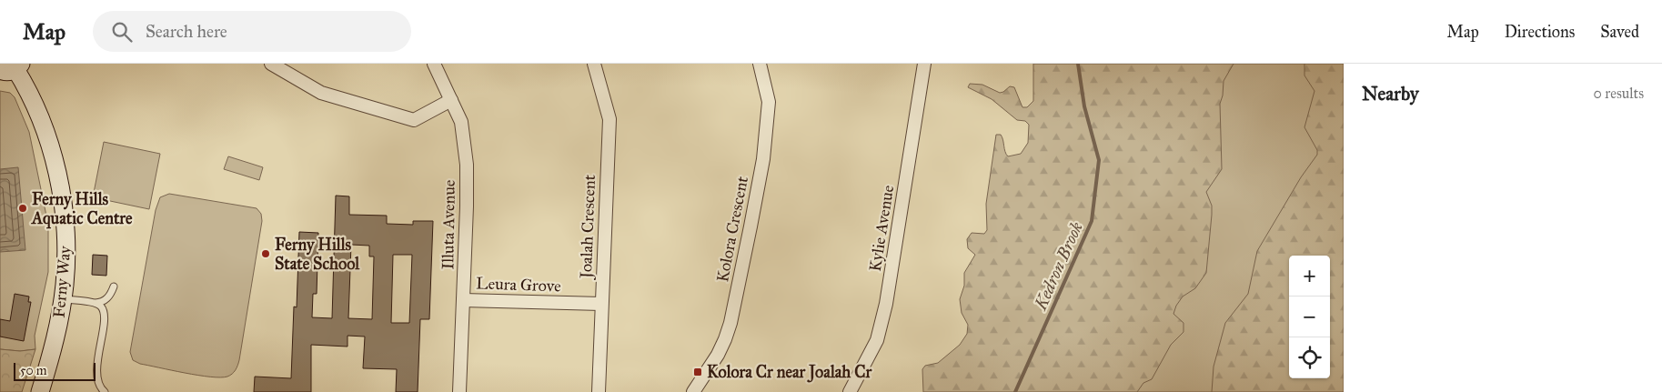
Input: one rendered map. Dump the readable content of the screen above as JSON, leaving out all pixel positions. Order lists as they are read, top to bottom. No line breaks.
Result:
{"streets":{"street":["Illuta Avenue","Joalah Crescent","Kylie Avenue","Kolora Crescent","Ferny Way","Leura Grove"]},"crossings":[["Illuta Avenue","Leura Grove"],["Joalah Crescent","Leura Grove"]],"water":["Kedron Brook"],"places":{"other":["Ferny Hills Aquatic Centre","Ferny Hills State School"],"transit":["Kolora Cr near Joalah Cr"]},"scale_bar":"50 m","page":{"header":"Map","search":"Search here","nav":["Map","Directions","Saved"],"heading":["Nearby","0 results"],"map_buttons":["+","−"],"scale":"50 m"}}
